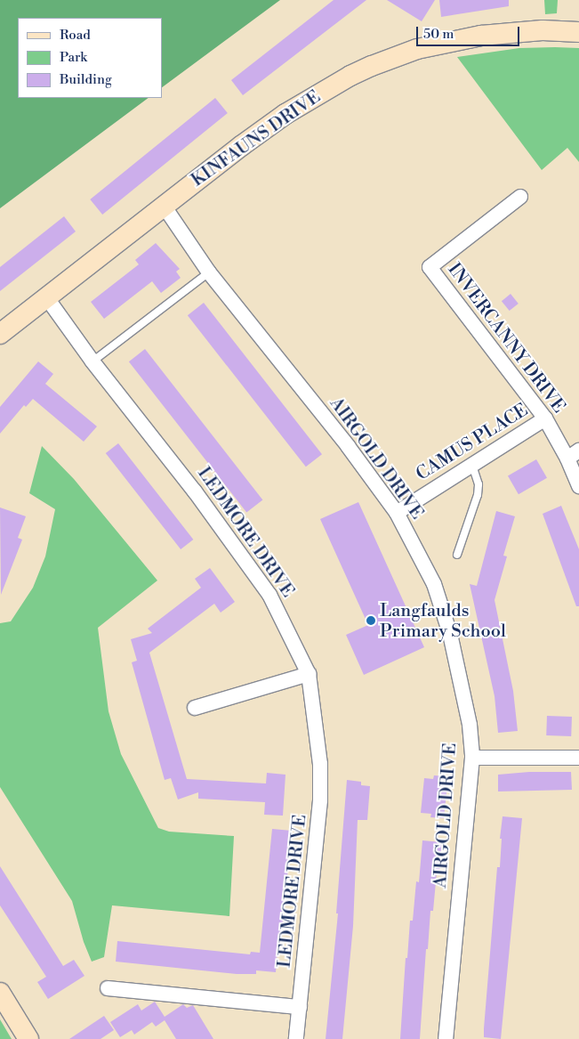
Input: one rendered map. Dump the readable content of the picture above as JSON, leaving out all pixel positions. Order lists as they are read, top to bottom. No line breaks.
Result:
{"streets":{"street":["KINFAUNS DRIVE","INVERCANNY DRIVE","CAMUS PLACE","AIRGOLD DRIVE","LEDMORE DRIVE"]},"crossings":[["KINFAUNS DRIVE","AIRGOLD DRIVE"],["KINFAUNS DRIVE","LEDMORE DRIVE"],["INVERCANNY DRIVE","CAMUS PLACE"],["CAMUS PLACE","AIRGOLD DRIVE"]],"places":["Langfaulds Primary School"],"legend":["Road","Park","Building"],"scale_bar":"50 m"}
